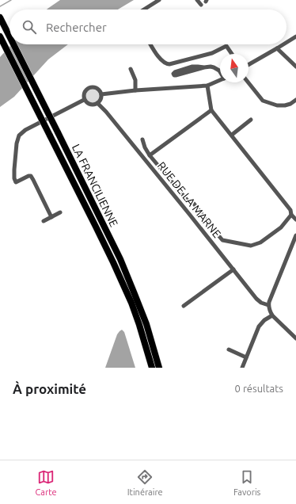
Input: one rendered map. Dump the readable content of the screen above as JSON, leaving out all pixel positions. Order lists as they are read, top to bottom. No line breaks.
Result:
{"streets":{"highway":["LA FRANCILIENNE"],"street":["RUE DE LA MARNE"]},"north":"top","page":{"search":"Rechercher","heading":["À proximité","0 résultats"],"nav":["Carte","Itinéraire","Favoris"]}}
